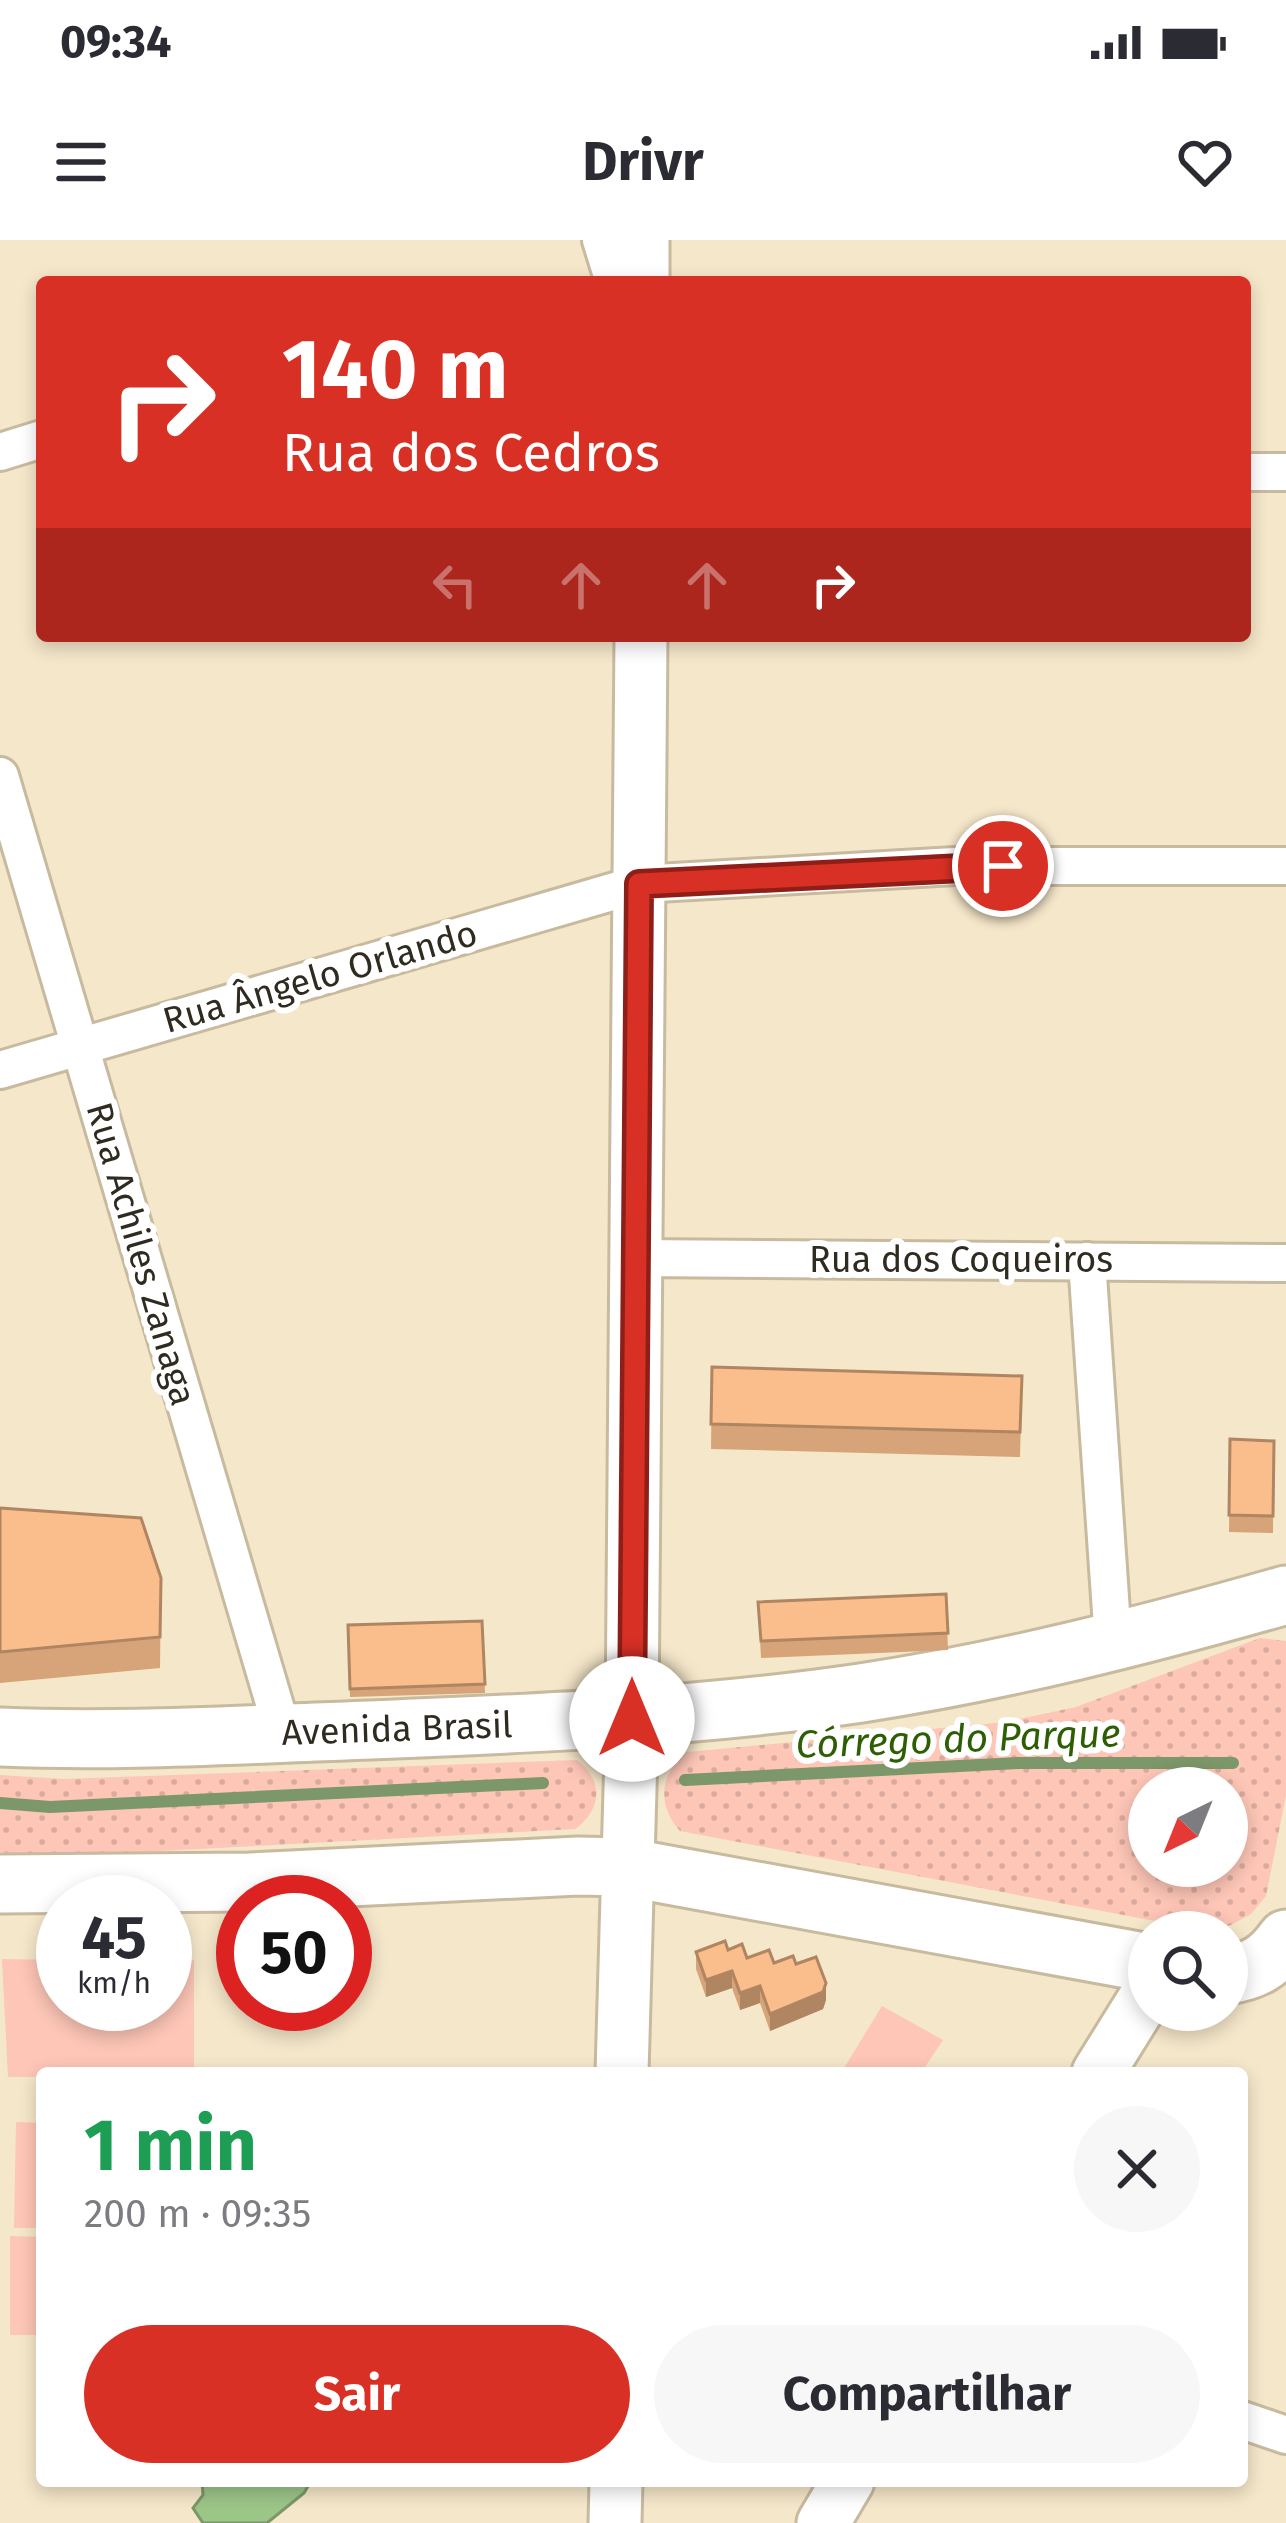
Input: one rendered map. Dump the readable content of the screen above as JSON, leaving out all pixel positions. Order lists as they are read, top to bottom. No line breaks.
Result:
{"streets":{"main road":["Avenida Brasil"],"street":["Rua Ângelo Orlando","Rua Achiles Zanaga","Rua dos Coqueiros"]},"crossings":[["Rua Ângelo Orlando","Rua Achiles Zanaga"],["Rua Achiles Zanaga","Avenida Brasil"]],"water":["Córrego do Parque"],"north":"bottom left","page":{"status":"09:34","header":"Drivr","turn":["140 m","Rua dos Cedros"],"speed":"45 km/h","limit":"50","heading":["1 min","200 m · 09:35"],"buttons":["Sair","Compartilhar"]}}
